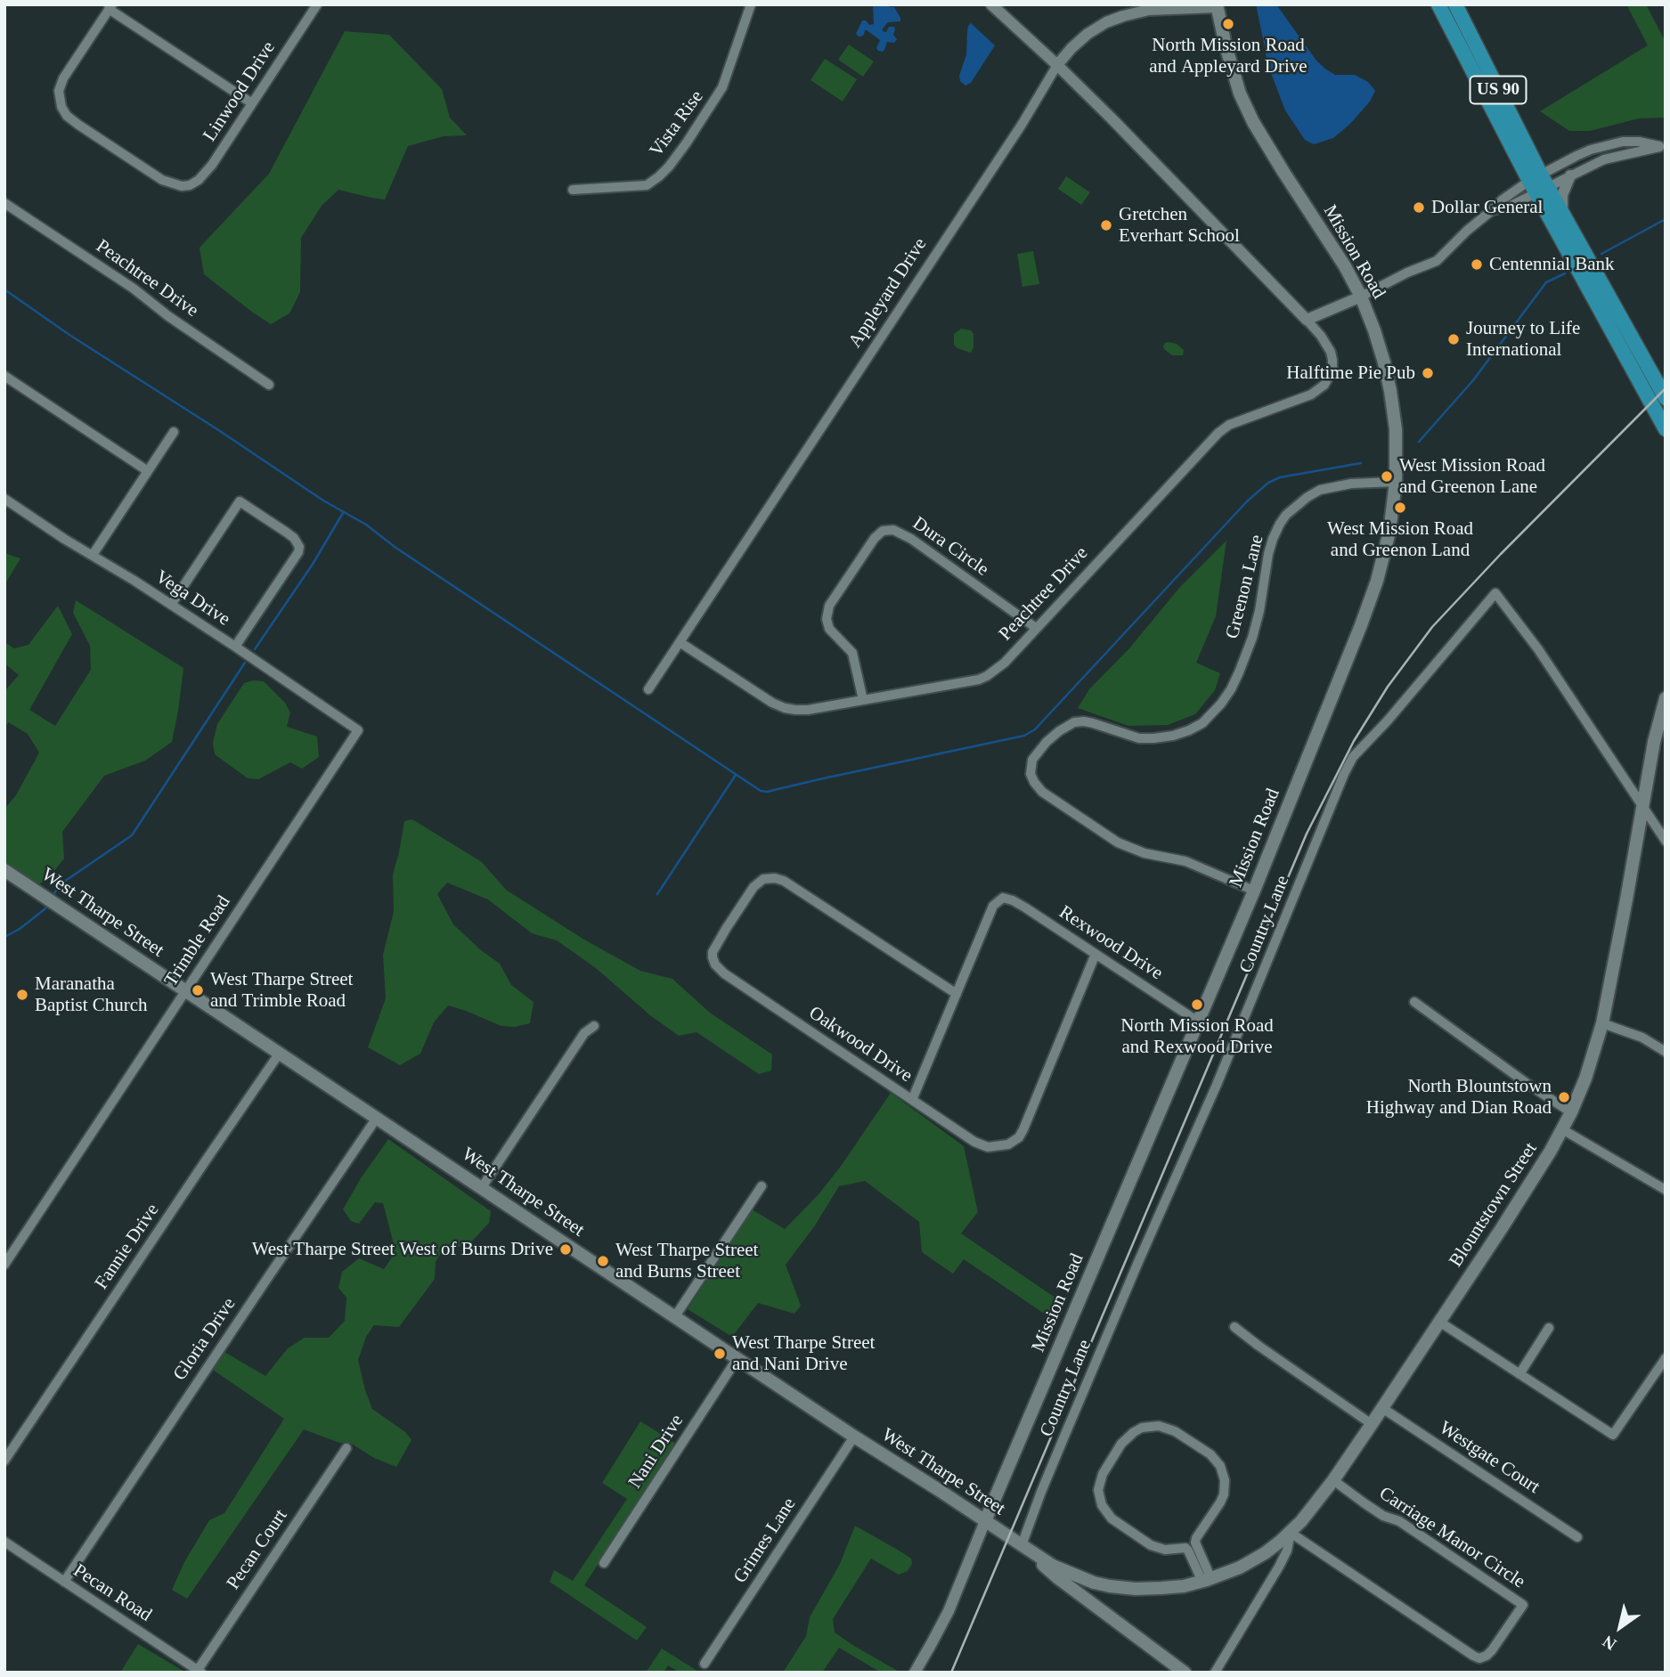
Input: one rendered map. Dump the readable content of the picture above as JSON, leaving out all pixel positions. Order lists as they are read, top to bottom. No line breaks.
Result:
{"streets":{"main road":["US 90","Mission Road","West Tharpe Street","Blountstown Street"],"street":["Linwood Drive","Vista Rise","Peachtree Drive","Appleyard Drive","Dura Circle","Greenon Lane","Vega Drive","Country Lane","Trimble Road","Rexwood Drive","Oakwood Drive","Fannie Drive","Gloria Drive","Nani Drive","Westgate Court","Carriage Manor Circle","Grimes Lane","Pecan Court","Pecan Road"]},"crossings":[["Mission Road","Appleyard Drive"],["Mission Road","Greenon Lane"],["Mission Road","West Tharpe Street"],["Mission Road","Rexwood Drive"],["Peachtree Drive","Appleyard Drive"],["Peachtree Drive","Dura Circle"],["Vega Drive","Trimble Road"],["West Tharpe Street","Country Lane"],["West Tharpe Street","Trimble Road"],["West Tharpe Street","Fannie Drive"],["West Tharpe Street","Gloria Drive"],["West Tharpe Street","Nani Drive"],["West Tharpe Street","Grimes Lane"],["Country Lane","Blountstown Street"],["Rexwood Drive","Oakwood Drive"],["Blountstown Street","Westgate Court"],["Blountstown Street","Carriage Manor Circle"],["Gloria Drive","Pecan Road"],["Pecan Court","Pecan Road"]],"places":["North Mission Road and Appleyard Drive","Dollar General","Gretchen Everhart School","Centennial Bank","Journey to Life International","Halftime Pie Pub","West Mission Road and Greenon Lane","West Mission Road and Greenon Land","West Tharpe Street and Trimble Road","Maranatha Baptist Church","North Mission Road and Rexwood Drive","North Blountstown Highway and Dian Road","West Tharpe Street West of Burns Drive","West Tharpe Street and Burns Street","West Tharpe Street and Nani Drive"],"north":"bottom left"}
